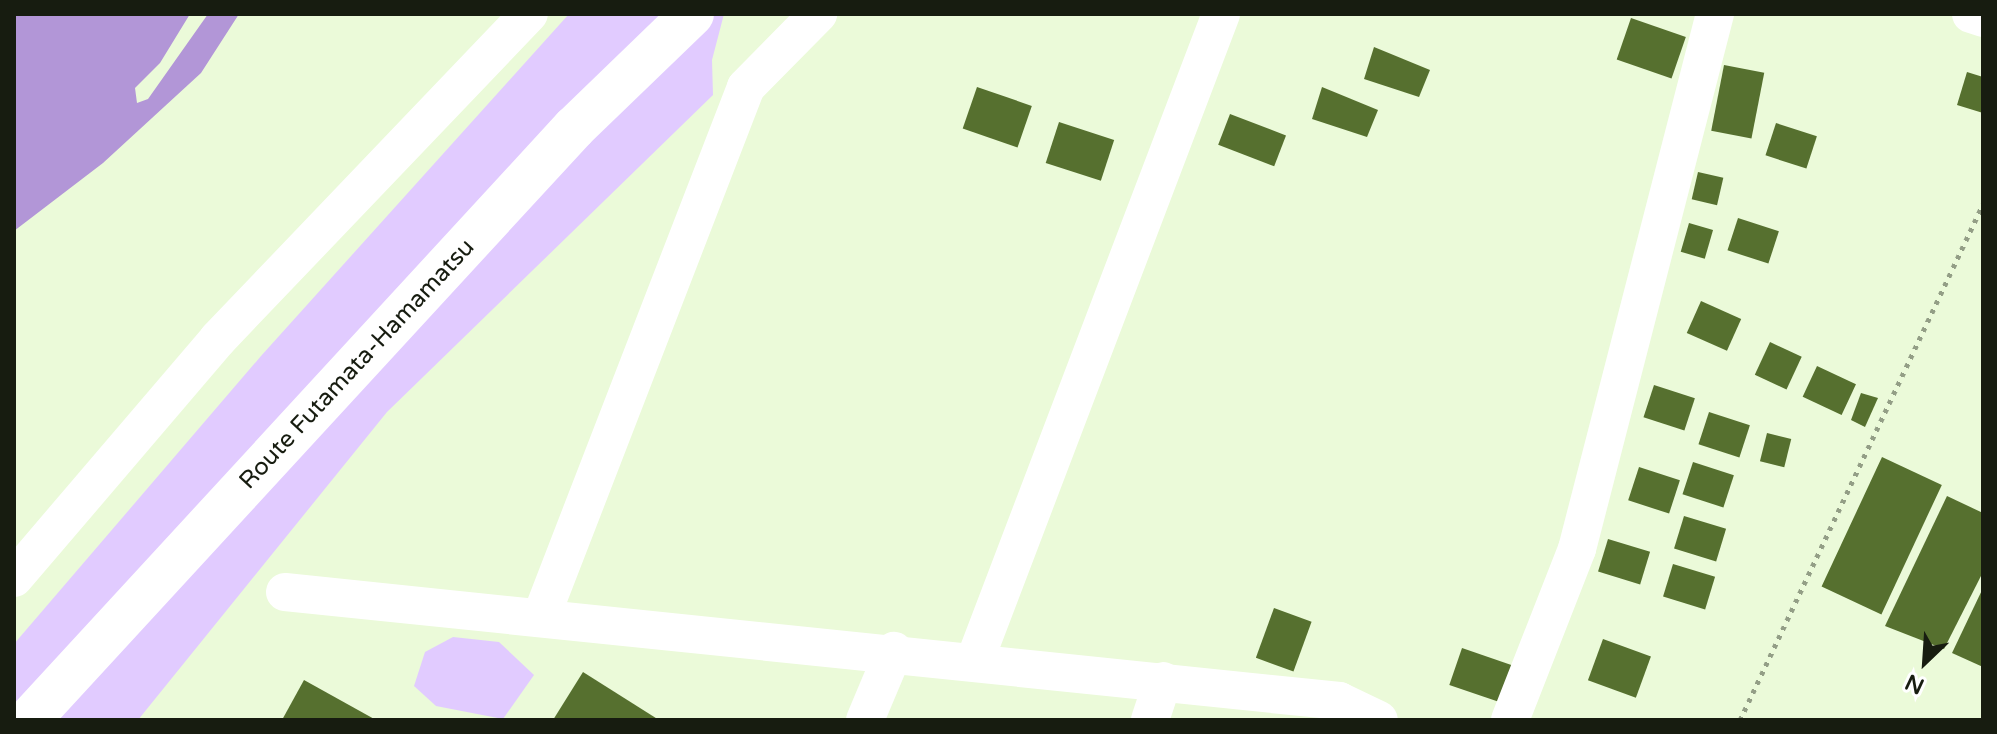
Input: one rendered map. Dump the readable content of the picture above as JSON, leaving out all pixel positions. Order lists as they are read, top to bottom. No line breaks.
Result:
{"streets":{"main road":["Route Futamata-Hamamatsu"]},"north":"bottom left"}
